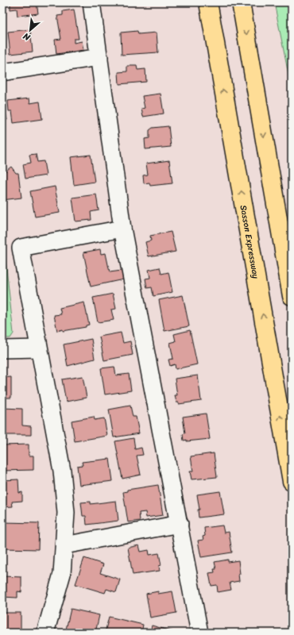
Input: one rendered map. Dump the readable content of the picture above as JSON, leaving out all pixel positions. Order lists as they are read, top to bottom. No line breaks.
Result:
{"streets":{"highway":["Sasson Expressway"]},"north":"bottom left"}
